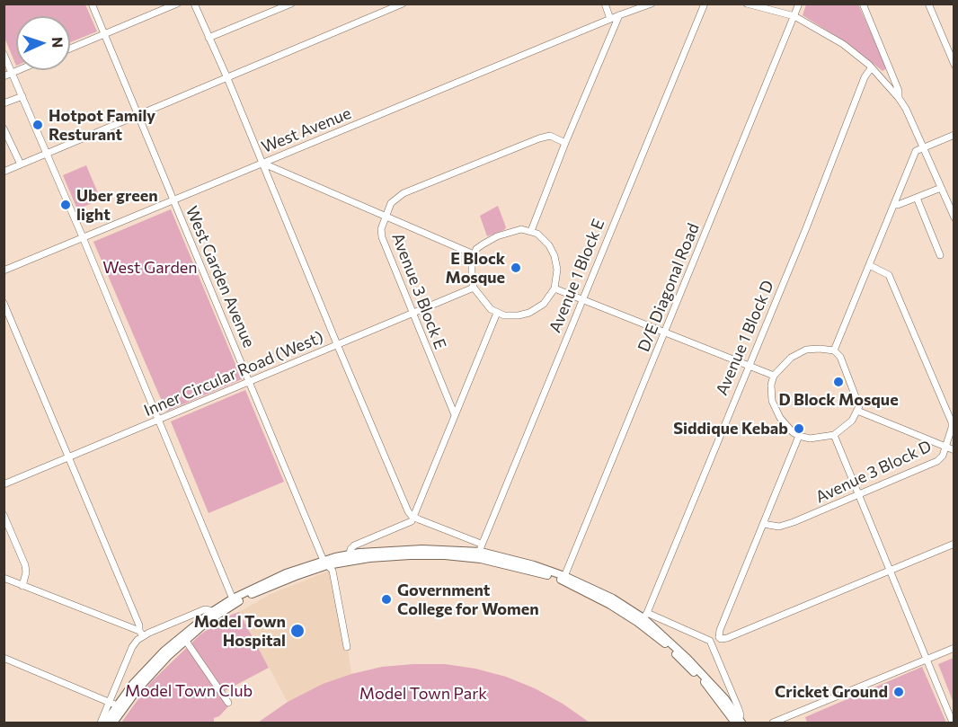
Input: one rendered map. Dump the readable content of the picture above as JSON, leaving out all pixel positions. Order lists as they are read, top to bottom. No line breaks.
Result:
{"streets":{"street":["West Avenue","Avenue 1 Block E","West Garden Avenue","D/E Diagonal Road","Avenue 3 Block E","Avenue 1 Block D","Inner Circular Road (West)","Avenue 3 Block D"]},"crossings":[["West Avenue","West Garden Avenue"],["West Garden Avenue","Inner Circular Road (West)"],["Avenue 3 Block E","Inner Circular Road (West)"]],"parks":["West Garden","Model Town Club","Model Town Park"],"places":["Hotpot Family Resturant","Uber green light","E Block Mosque","D Block Mosque","Siddique Kebab","Government College for Women","Model Town Hospital","Cricket Ground"],"north":"right"}
